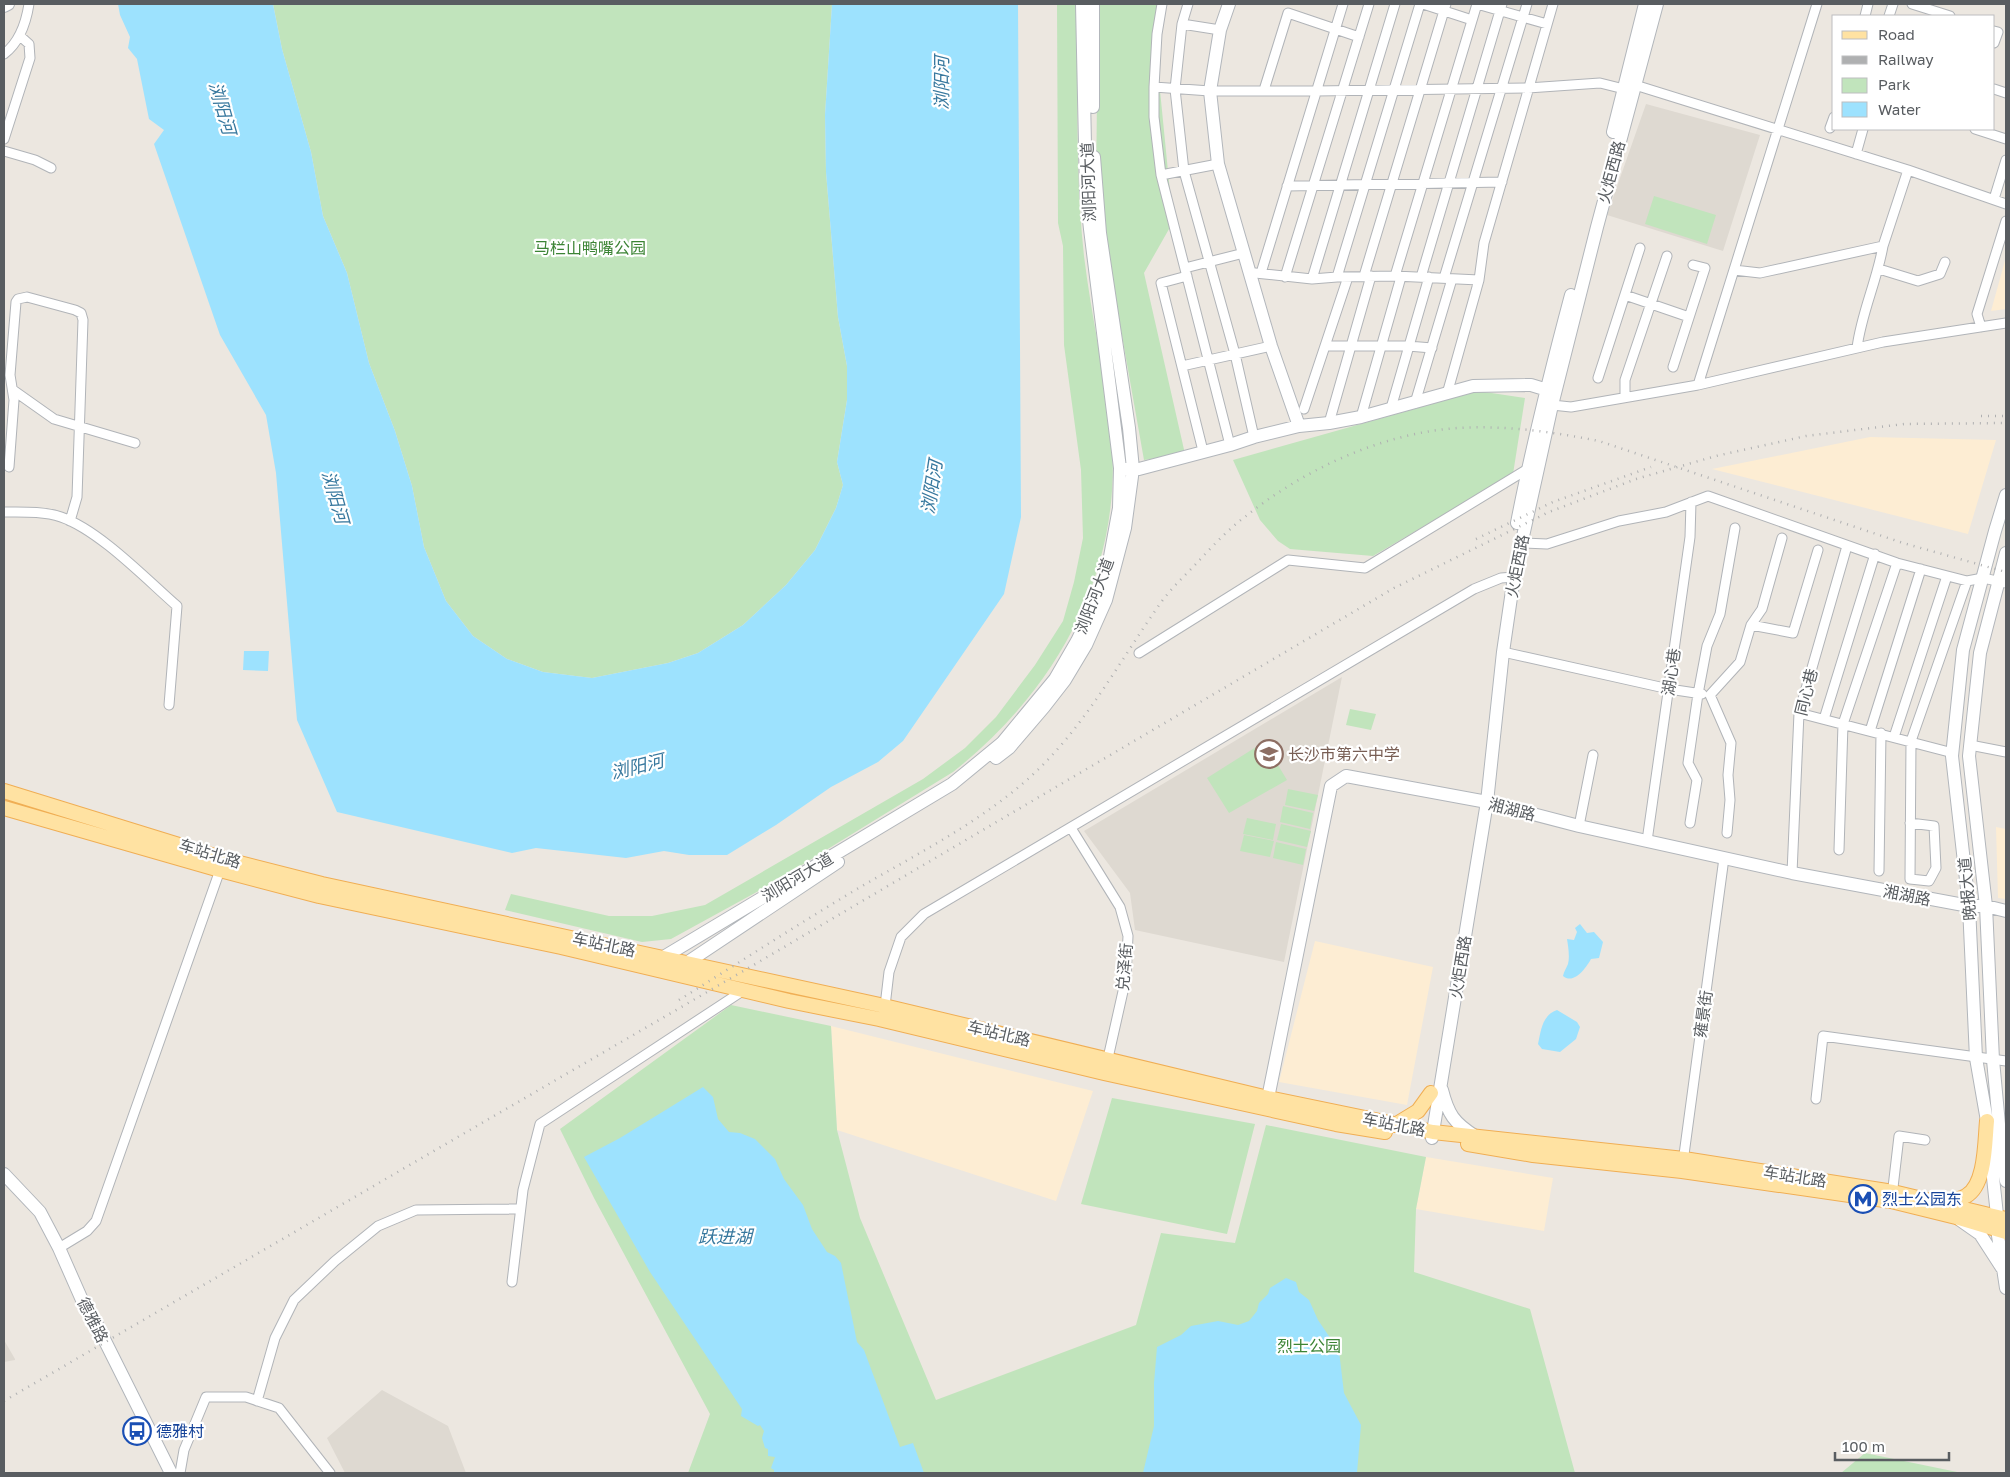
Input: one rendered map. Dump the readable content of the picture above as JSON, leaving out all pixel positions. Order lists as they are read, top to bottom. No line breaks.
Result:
{"streets":{"main road":["车站北路"],"street":["火炬西路","浏阳河大道","湖心巷","同心巷","湘湖路","晚报大道","兑泽街","雍景街","德雅路"]},"crossings":[["火炬西路","湘湖路"],["火炬西路","车站北路"],["浏阳河大道","车站北路"],["湖心巷","湘湖路"],["同心巷","湘湖路"],["湘湖路","车站北路"],["湘湖路","晚报大道"],["湘湖路","雍景街"],["车站北路","晚报大道"],["车站北路","兑泽街"],["车站北路","雍景街"]],"water":["浏阳河","跃进湖"],"parks":["马栏山鸭嘴公园","烈士公园"],"places":{"school or university":["长沙市第六中学"],"metro station":["烈士公园东"],"bus stop":["德雅村"]},"legend":["Road","Railway","Park","Water"],"scale_bar":"100 m"}
